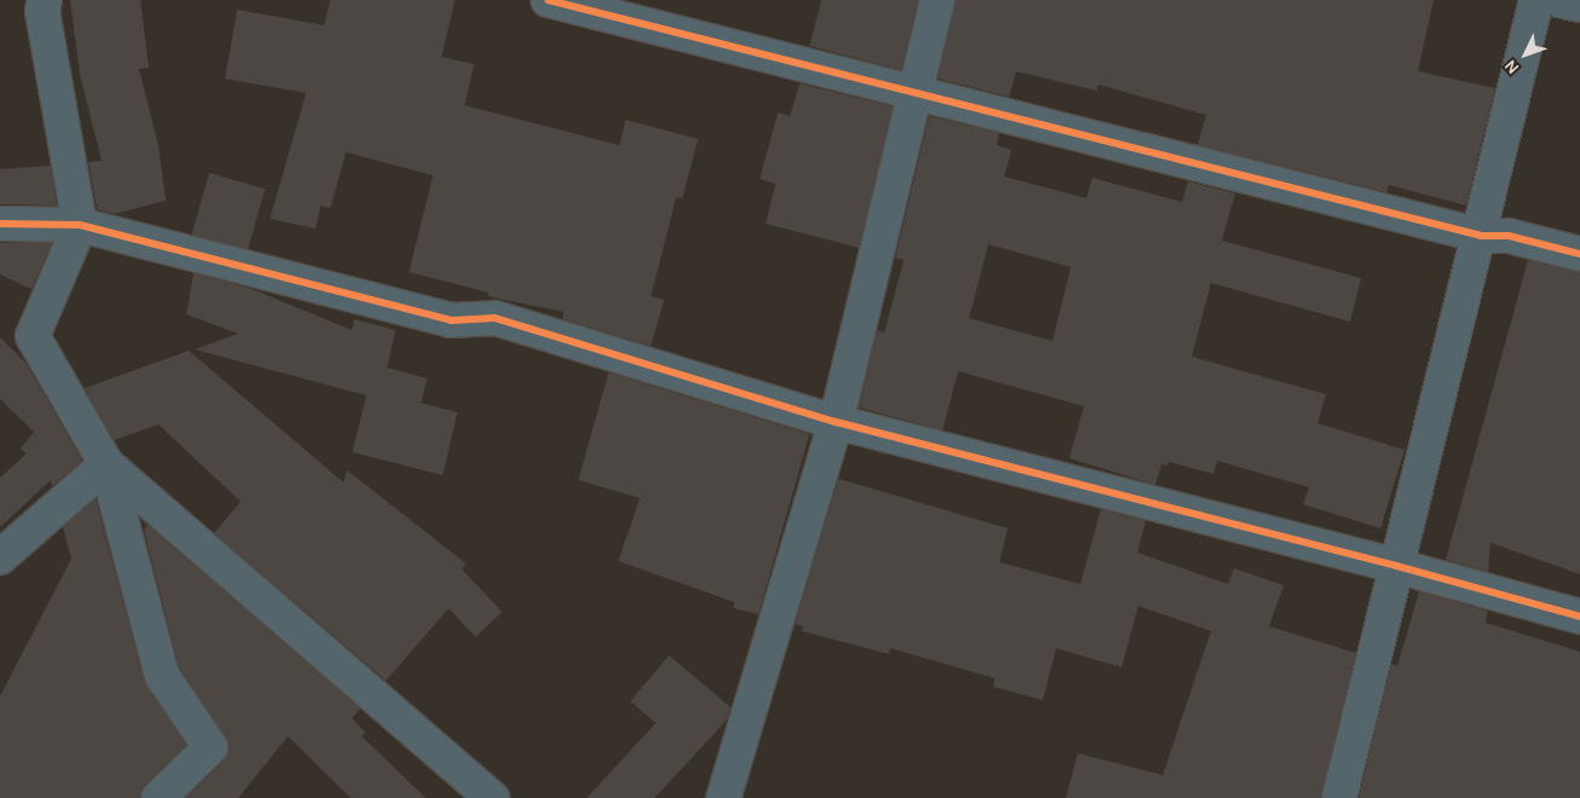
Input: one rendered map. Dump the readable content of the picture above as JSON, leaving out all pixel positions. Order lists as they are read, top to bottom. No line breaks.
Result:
{"north":"bottom left"}
